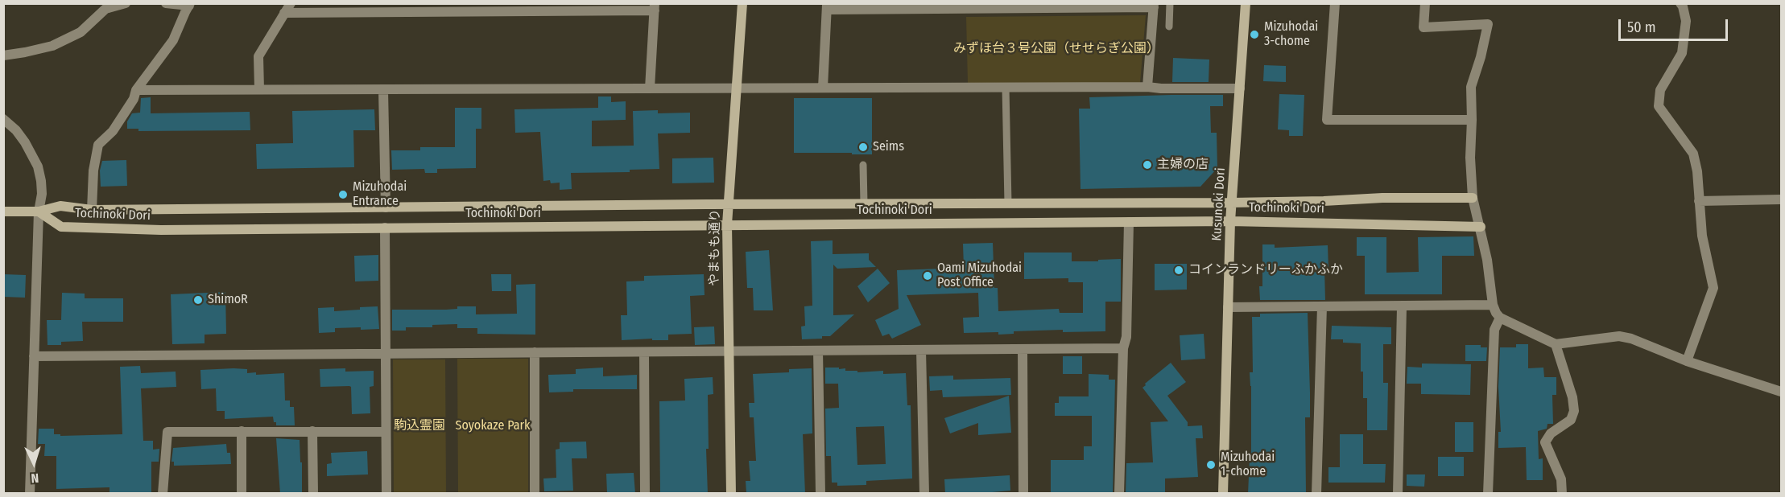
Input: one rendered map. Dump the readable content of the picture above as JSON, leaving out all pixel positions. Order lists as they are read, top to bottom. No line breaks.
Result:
{"streets":{"street":["Kusunoki Dori","Tochinoki Dori","やまもも通り"]},"crossings":[["Kusunoki Dori","Tochinoki Dori"],["Tochinoki Dori","やまもも通り"]],"parks":["みずほ台３号公園（せせらぎ公園）","駒込霊園","Soyokaze Park"],"places":["Mizuhodai 3-chome","Seims","主婦の店","Mizuhodai Entrance","コインランドリーふかふか","Oami Mizuhodai Post Office","ShimoR","Mizuhodai 1-chome"],"scale_bar":"50 m","north":"bottom"}
